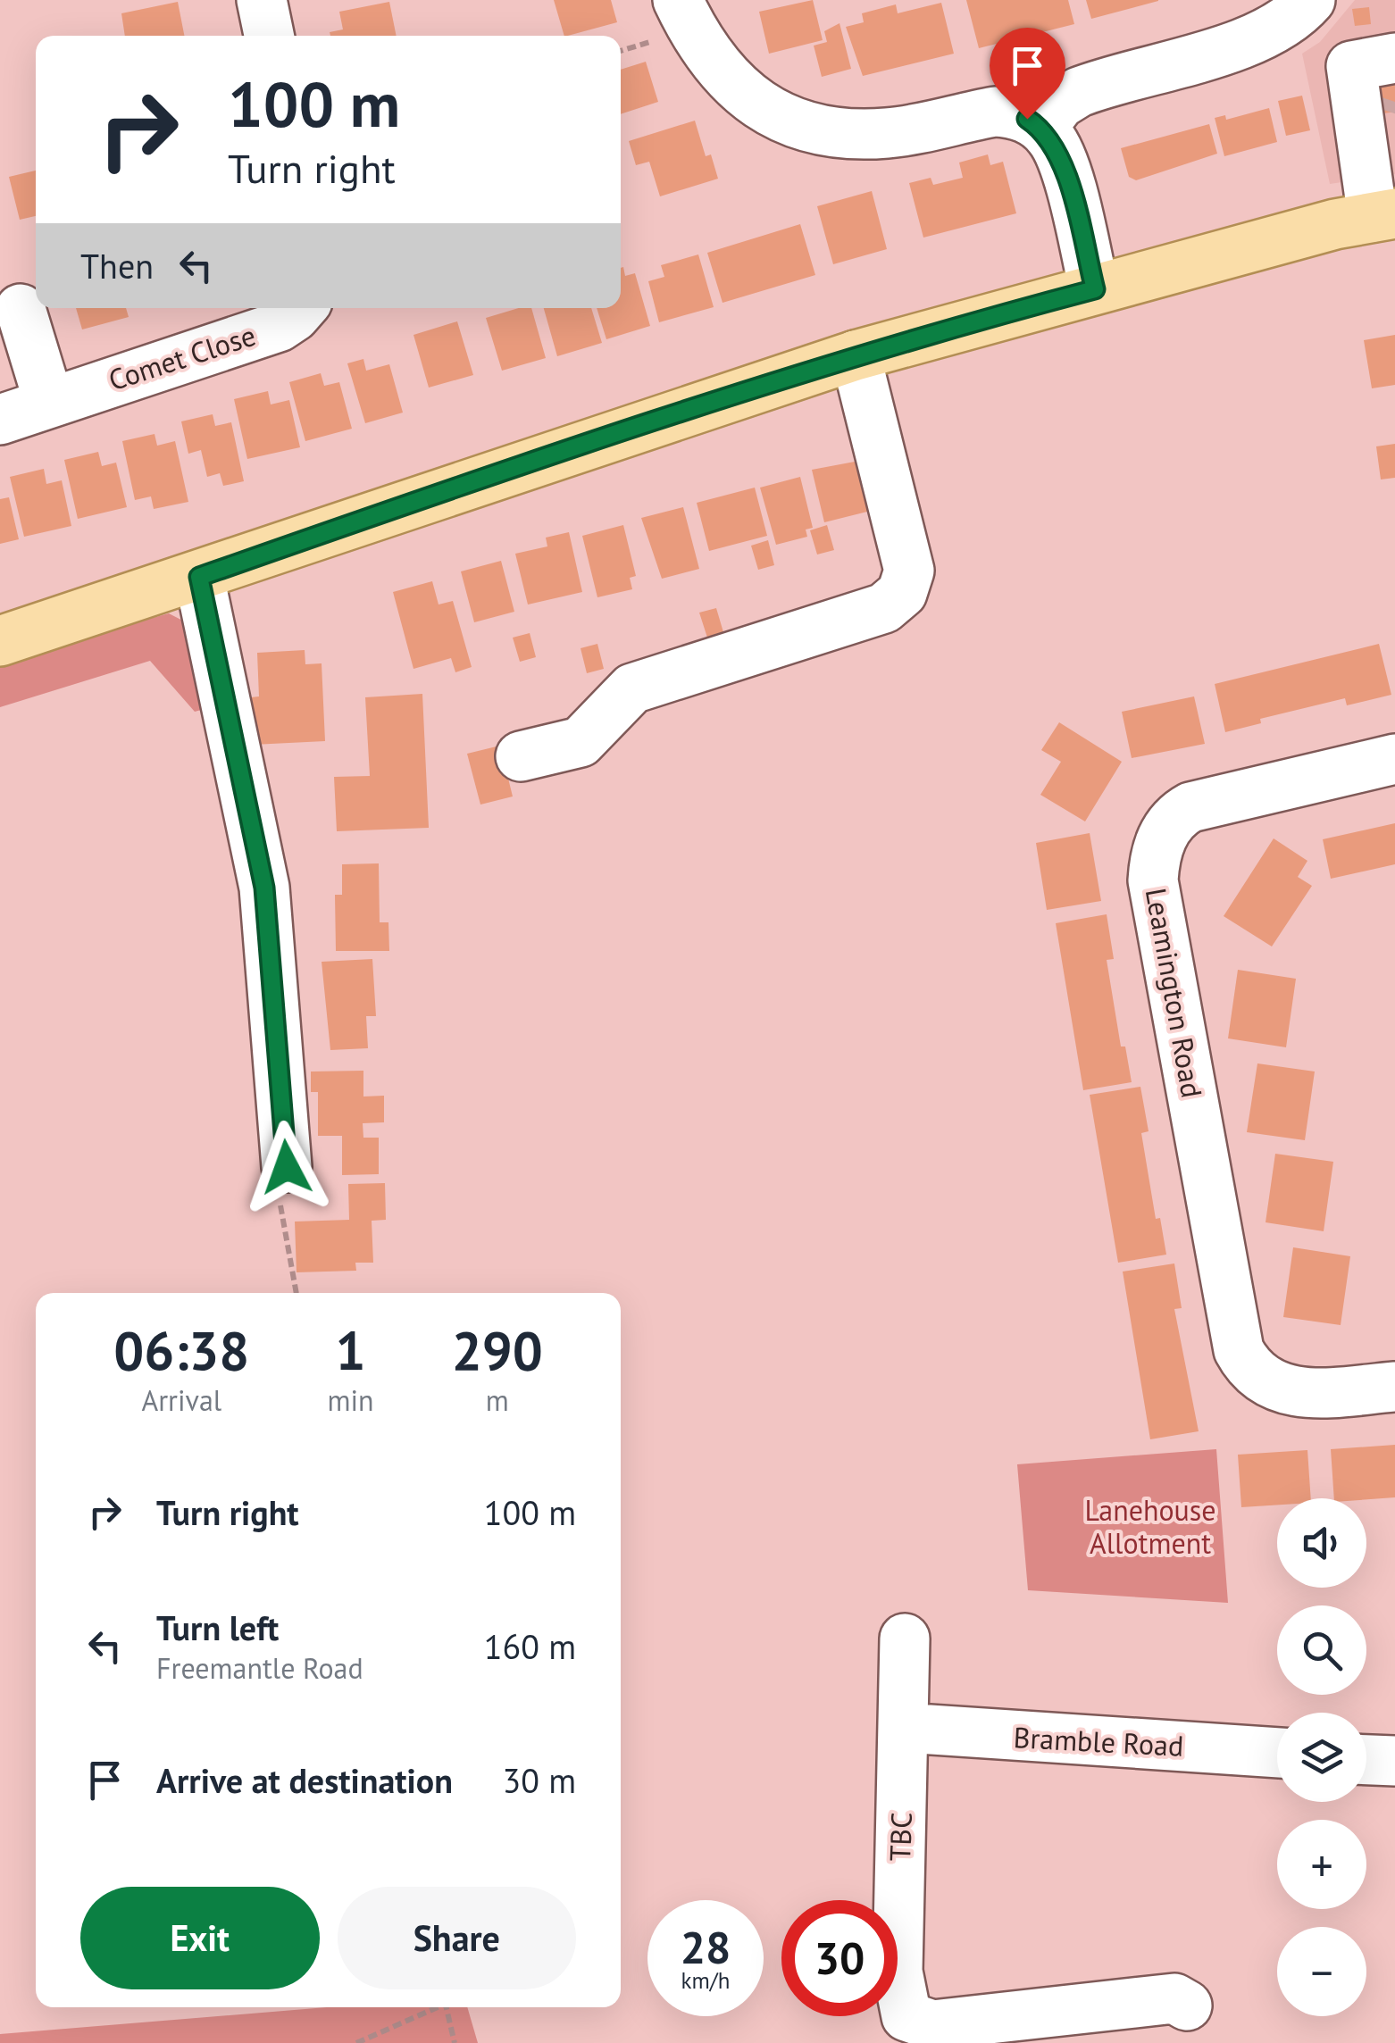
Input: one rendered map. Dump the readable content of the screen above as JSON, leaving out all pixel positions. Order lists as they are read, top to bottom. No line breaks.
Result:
{"streets":{"street":["Comet Close","Leamington Road","Bramble Road","TBC"]},"crossings":[["Bramble Road","TBC"]],"parks":["Lanehouse Allotment"],"page":{"turn":["100 m","Turn right"],"then":"Then","eta":["06:38","Arrival","1","min","290","m"],"list":[{"name":"Turn right","value":"100 m"},{"name":"Turn left","note":"Freemantle Road","value":"160 m"},{"name":"Arrive at destination","value":"30 m"}],"map_buttons":["+","−"],"buttons":["Exit","Share"],"speed":"28 km/h","limit":"30"}}
